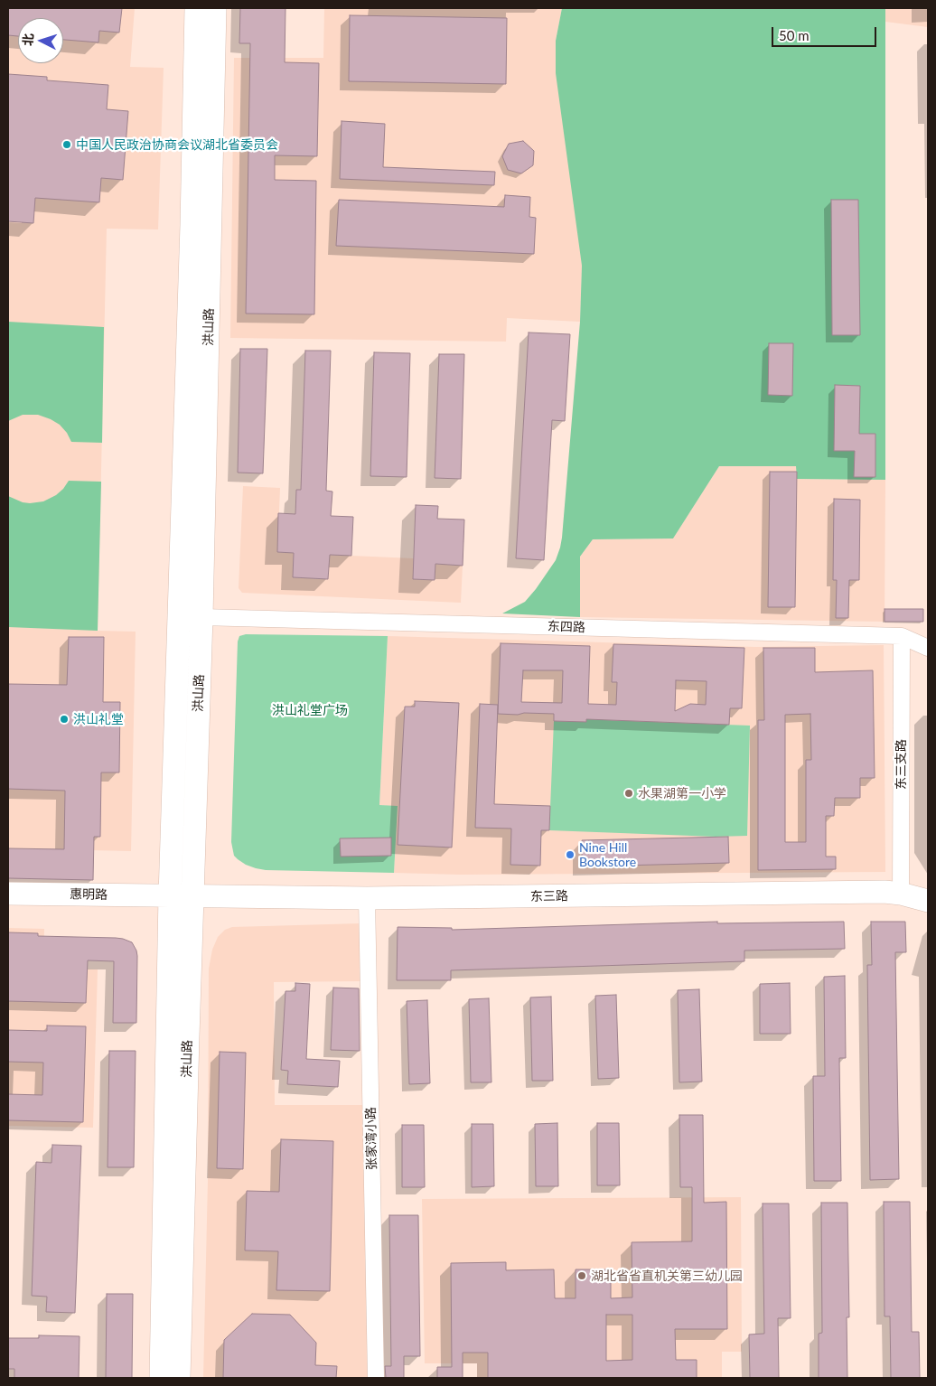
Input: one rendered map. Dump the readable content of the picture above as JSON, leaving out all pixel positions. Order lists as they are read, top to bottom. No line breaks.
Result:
{"streets":{"main road":["洪山路","惠明路","东三路"],"street":["东四路","东三支路","张家湾小路"]},"crossings":[["洪山路","东四路"],["洪山路","惠明路"],["洪山路","东三路"],["东四路","东三支路"],["东三支路","东三路"],["惠明路","东三路"],["东三路","张家湾小路"]],"parks":["洪山礼堂广场"],"places":["中国人民政治协商会议湖北省委员会","洪山礼堂","水果湖第一小学","Nine Hill Bookstore","湖北省省直机关第三幼儿园"],"scale_bar":"50 m","north":"left"}
